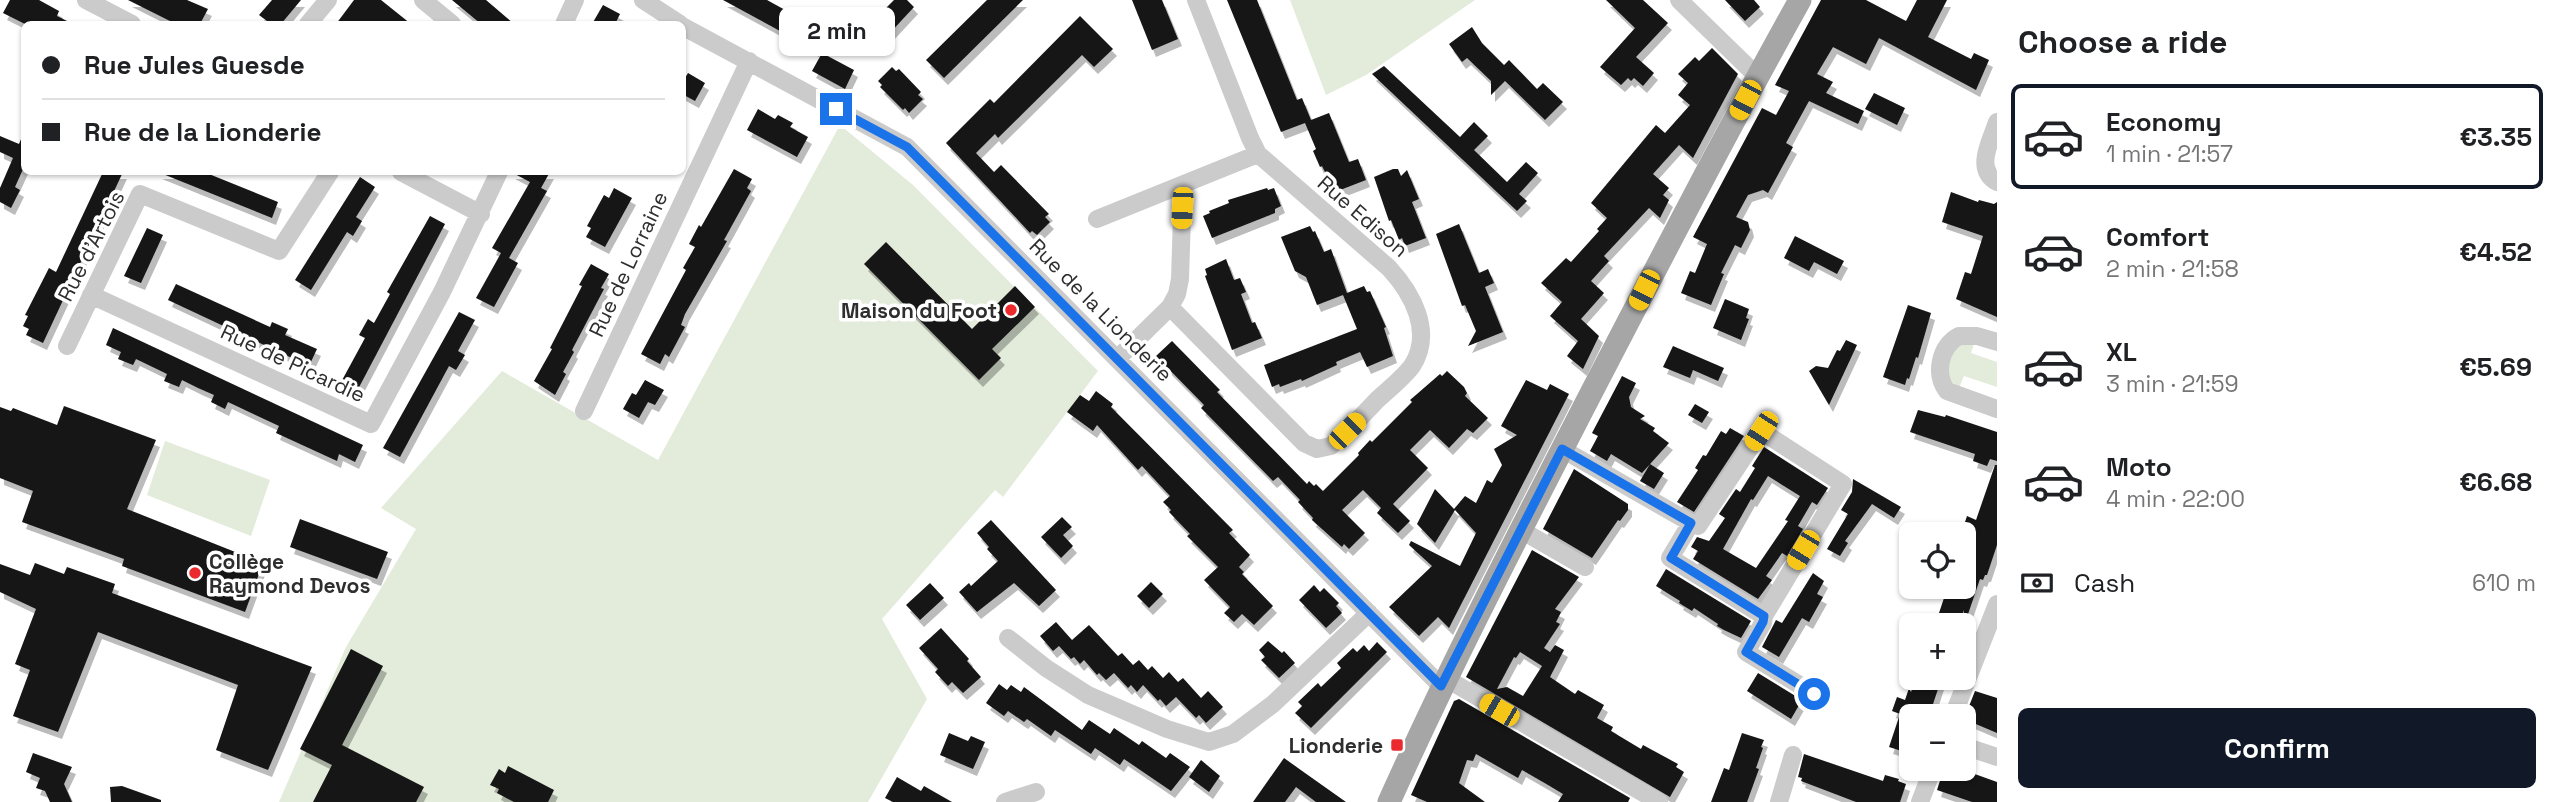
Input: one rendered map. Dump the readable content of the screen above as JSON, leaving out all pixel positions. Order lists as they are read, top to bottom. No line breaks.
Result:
{"streets":{"street":["Rue Edison","Rue d'Artois","Rue de Lorraine","Rue de la Lionderie","Rue de Picardie"]},"crossings":[["Rue d'Artois","Rue de Picardie"],["Rue de Lorraine","Rue de la Lionderie"]],"places":{"other":["Maison du Foot","Collège Raymond Devos"],"transit":["Lionderie"]},"page":{"heading":"Choose a ride","bubble":"2 min","banner":["Rue Jules Guesde","Rue de la Lionderie"],"list":[{"name":"Economy","note":"1 min · 21:57","value":"€3.35"},{"name":"Comfort","note":"2 min · 21:58","value":"€4.52"},{"name":"XL","note":"3 min · 21:59","value":"€5.69"},{"name":"Moto","note":"4 min · 22:00","value":"€6.68"}],"map_buttons":["+","−"],"pay":["Cash","610 m"],"buttons":"Confirm"}}
